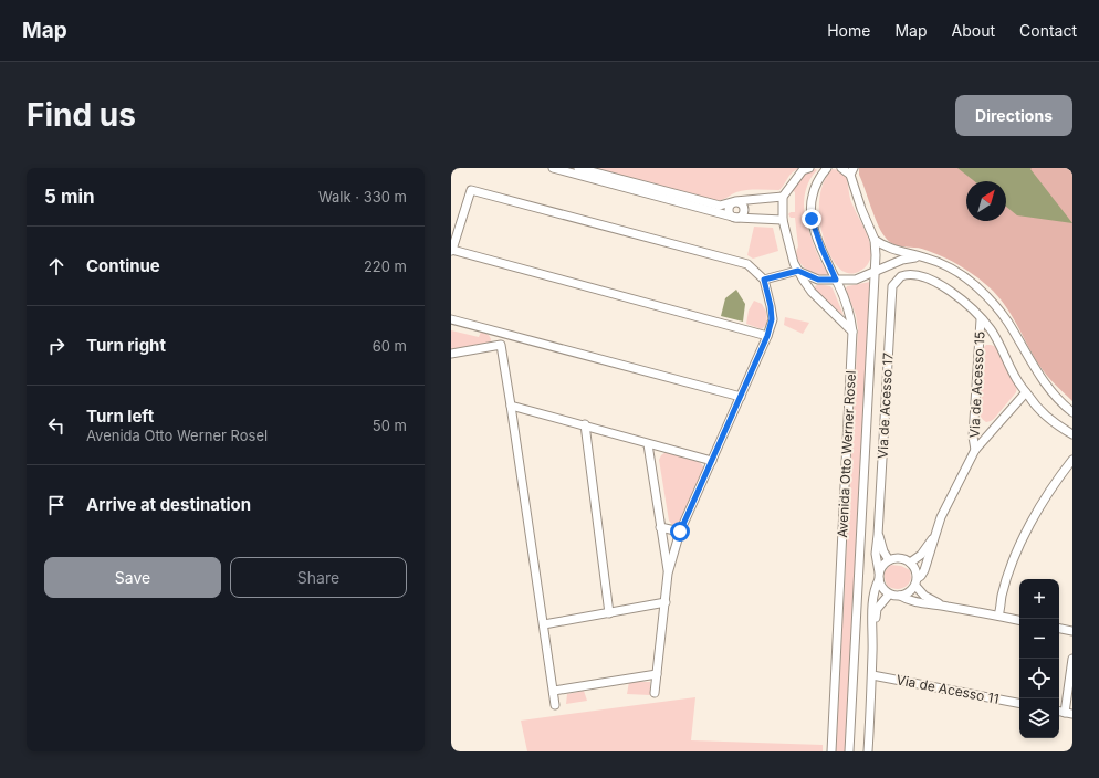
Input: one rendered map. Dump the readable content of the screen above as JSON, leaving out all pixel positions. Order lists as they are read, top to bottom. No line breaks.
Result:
{"streets":{"street":["Via de Acesso 15","Via de Acesso 17","Avenida Otto Werner Rosel","Via de Acesso 11"]},"crossings":[["Via de Acesso 15","Via de Acesso 17"],["Via de Acesso 17","Via de Acesso 11"]],"north":"top right","page":{"header":"Map","nav":["Home","Map","About","Contact"],"buttons":["Directions",["Save","Share"]],"title":"Find us","heading":["5 min","Walk · 330 m"],"list":[["Continue","220 m"],["Turn right","60 m"],["Turn left","Avenida Otto Werner Rosel","50 m"],"Arrive at destination"],"map_buttons":["+","−"]}}
